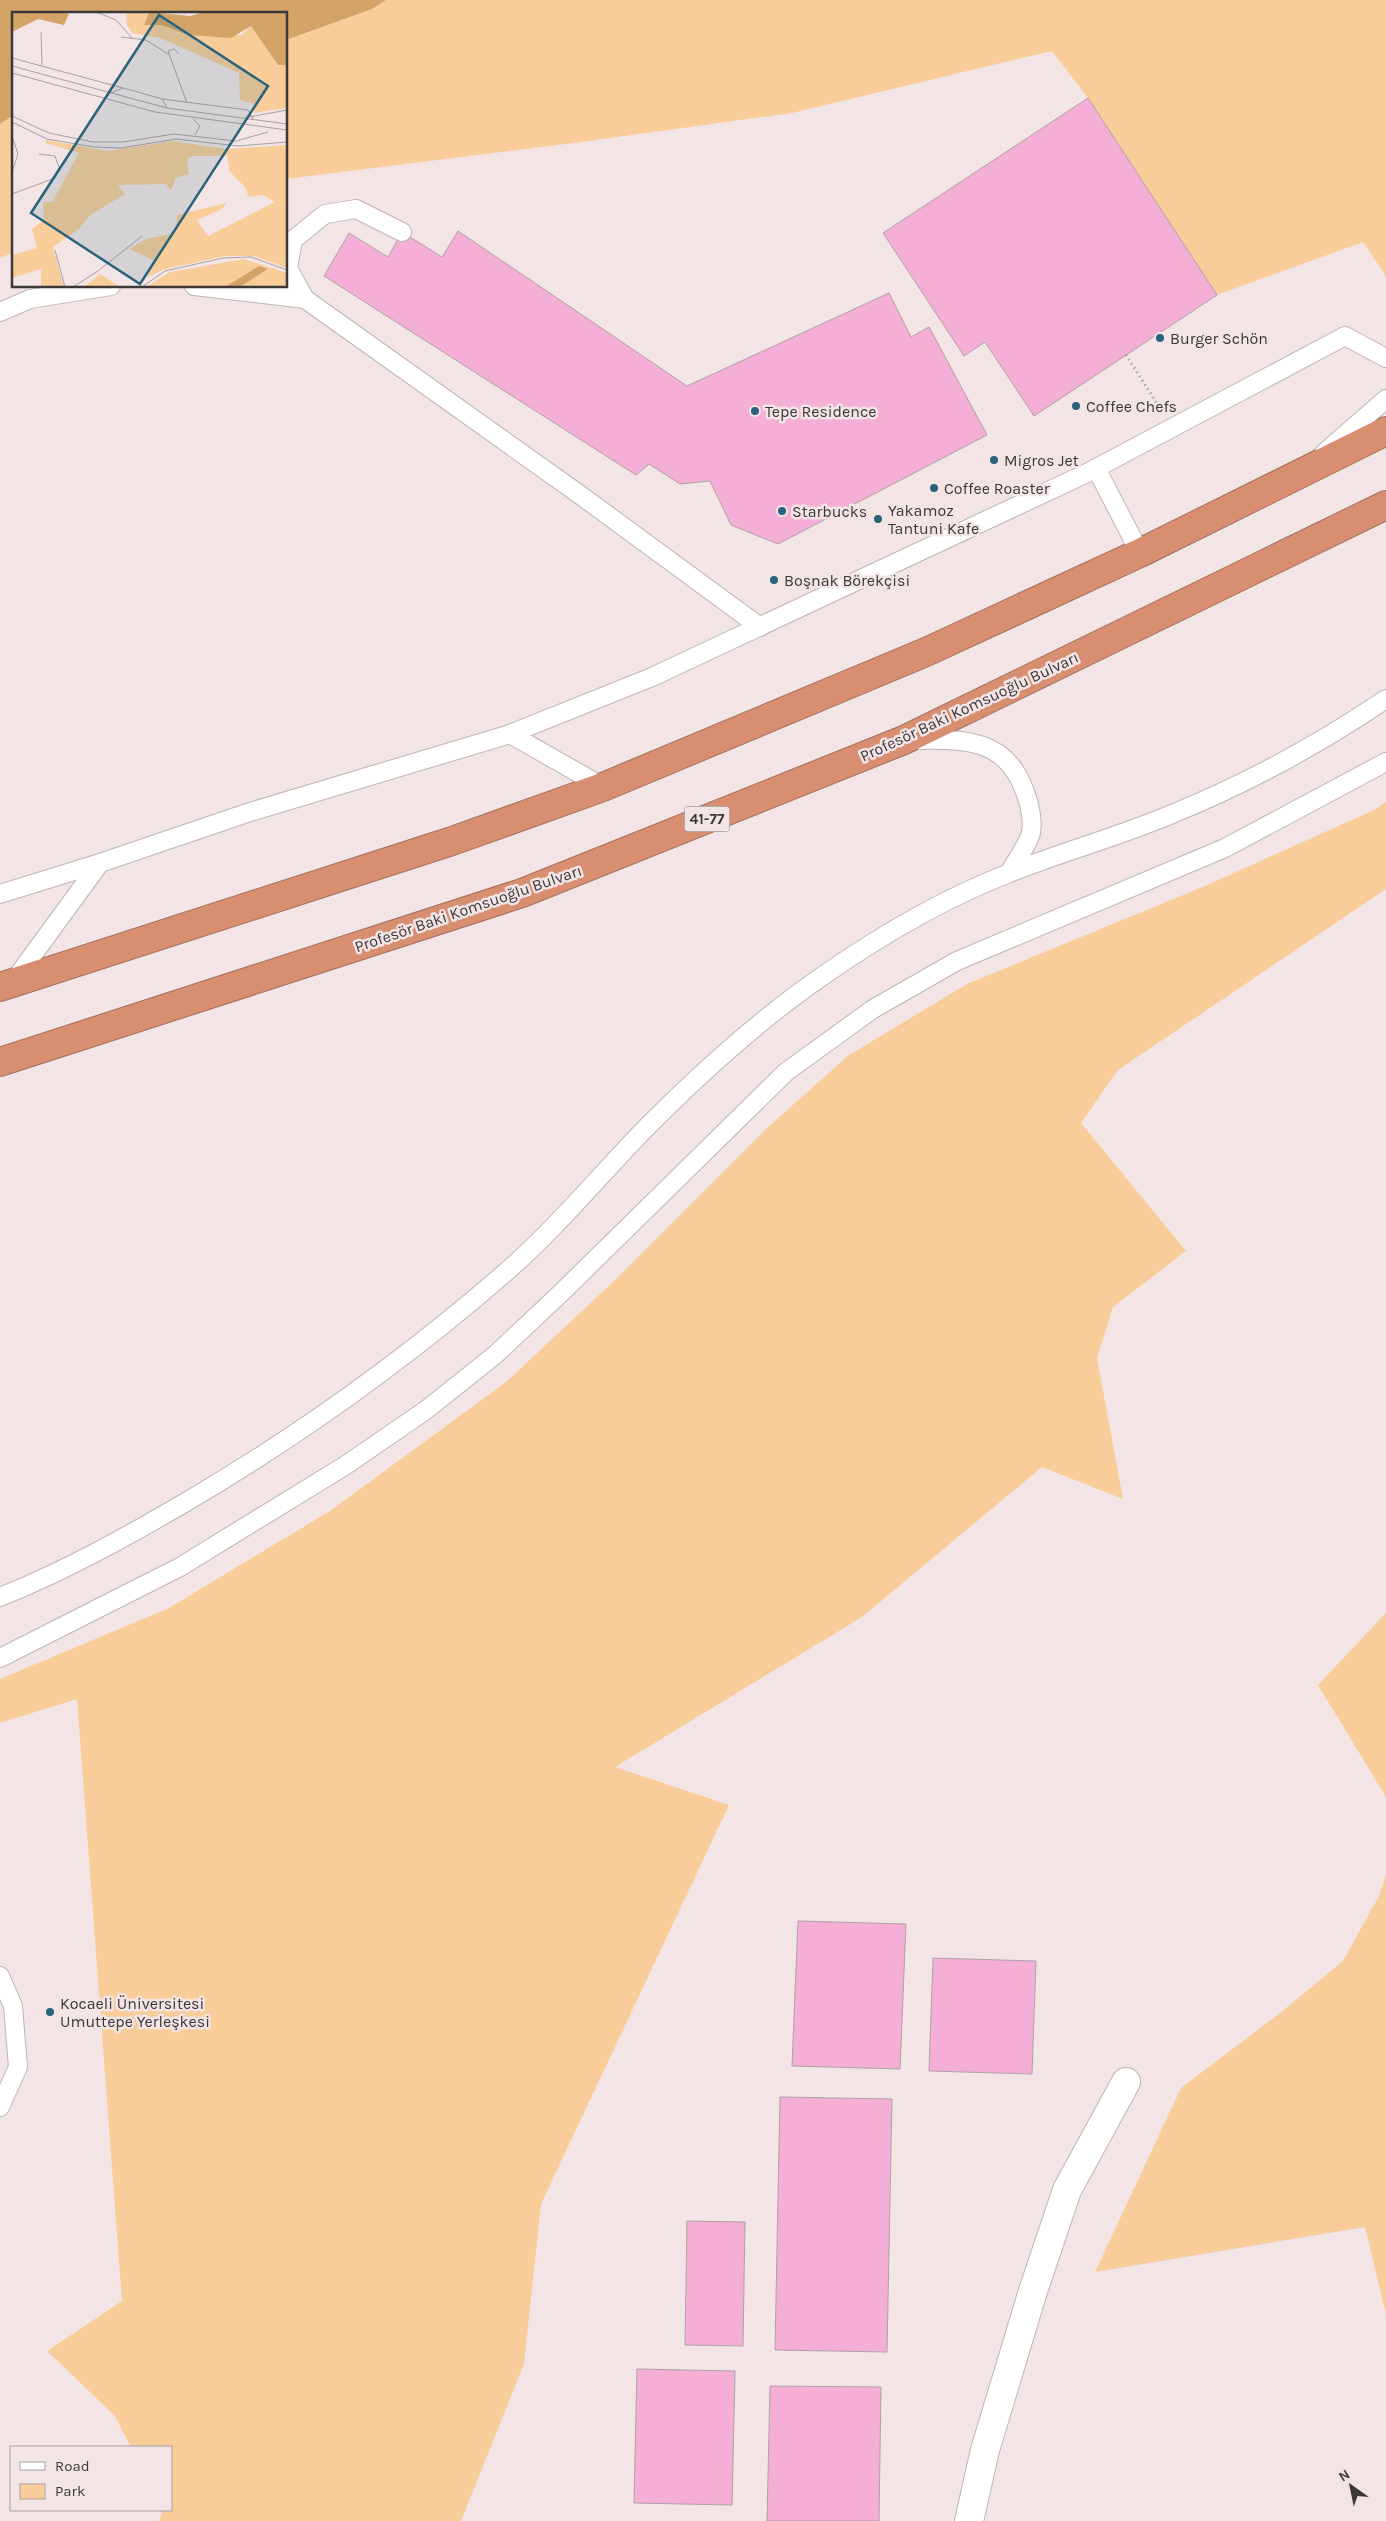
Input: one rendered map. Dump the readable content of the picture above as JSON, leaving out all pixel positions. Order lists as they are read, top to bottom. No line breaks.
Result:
{"streets":{"highway":["Profesör Baki Komsuoğlu Bulvarı","41-77"]},"places":["Burger Schön","Coffee Chefs","Tepe Residence","Migros Jet","Coffee Roaster","Starbucks","Yakamoz Tantuni Kafe","Boşnak Börekçisi","Kocaeli Üniversitesi Umuttepe Yerleşkesi"],"legend":["Road","Park"],"north":"top left"}
